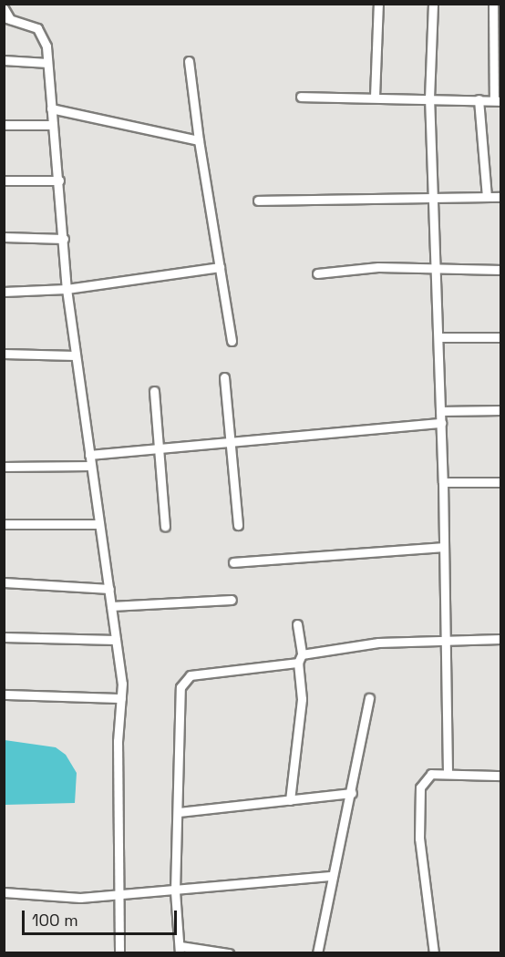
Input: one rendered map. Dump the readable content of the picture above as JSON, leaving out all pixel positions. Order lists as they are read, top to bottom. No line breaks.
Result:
{"scale_bar":"100 m"}
